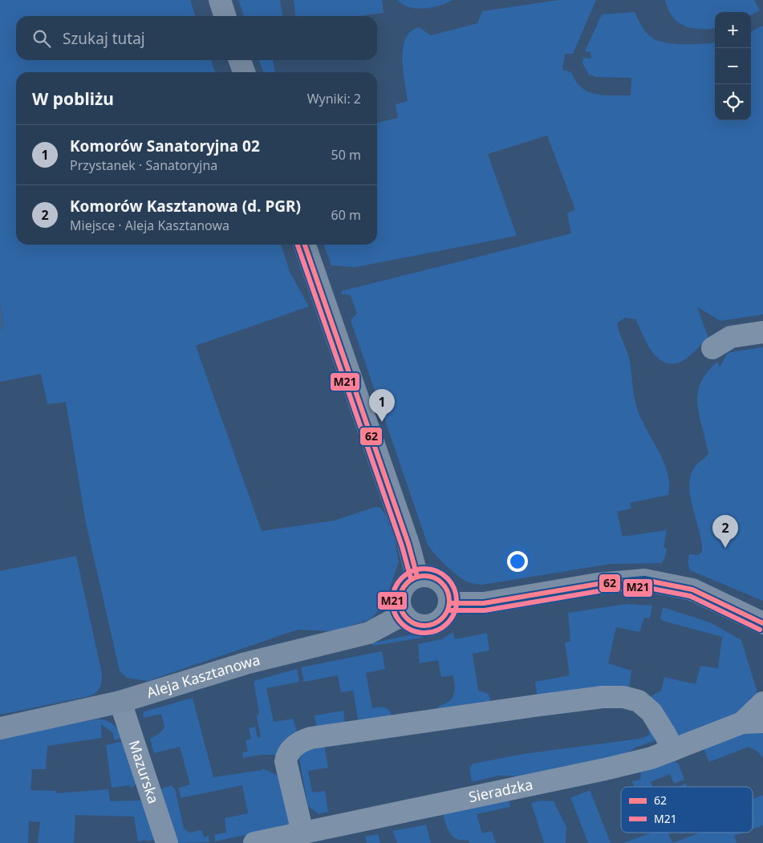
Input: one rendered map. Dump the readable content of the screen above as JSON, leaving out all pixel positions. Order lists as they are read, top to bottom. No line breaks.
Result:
{"streets":{"street":["Aleja Kasztanowa","Mazurska","Sieradzka"]},"crossings":[["Aleja Kasztanowa","Mazurska"]],"lines":["transit line 62","transit line M21"],"legend":["62","M21"],"page":{"map_buttons":["+","−"],"search":"Szukaj tutaj","heading":["W pobliżu","Wyniki: 2"],"list":[{"mark":"1","name":"Komorów Sanatoryjna 02","note":"Przystanek · Sanatoryjna","value":"50 m"},{"mark":"2","name":"Komorów Kasztanowa (d. PGR)","note":"Miejsce · Aleja Kasztanowa","value":"60 m"}],"pins":["1","2"]}}
